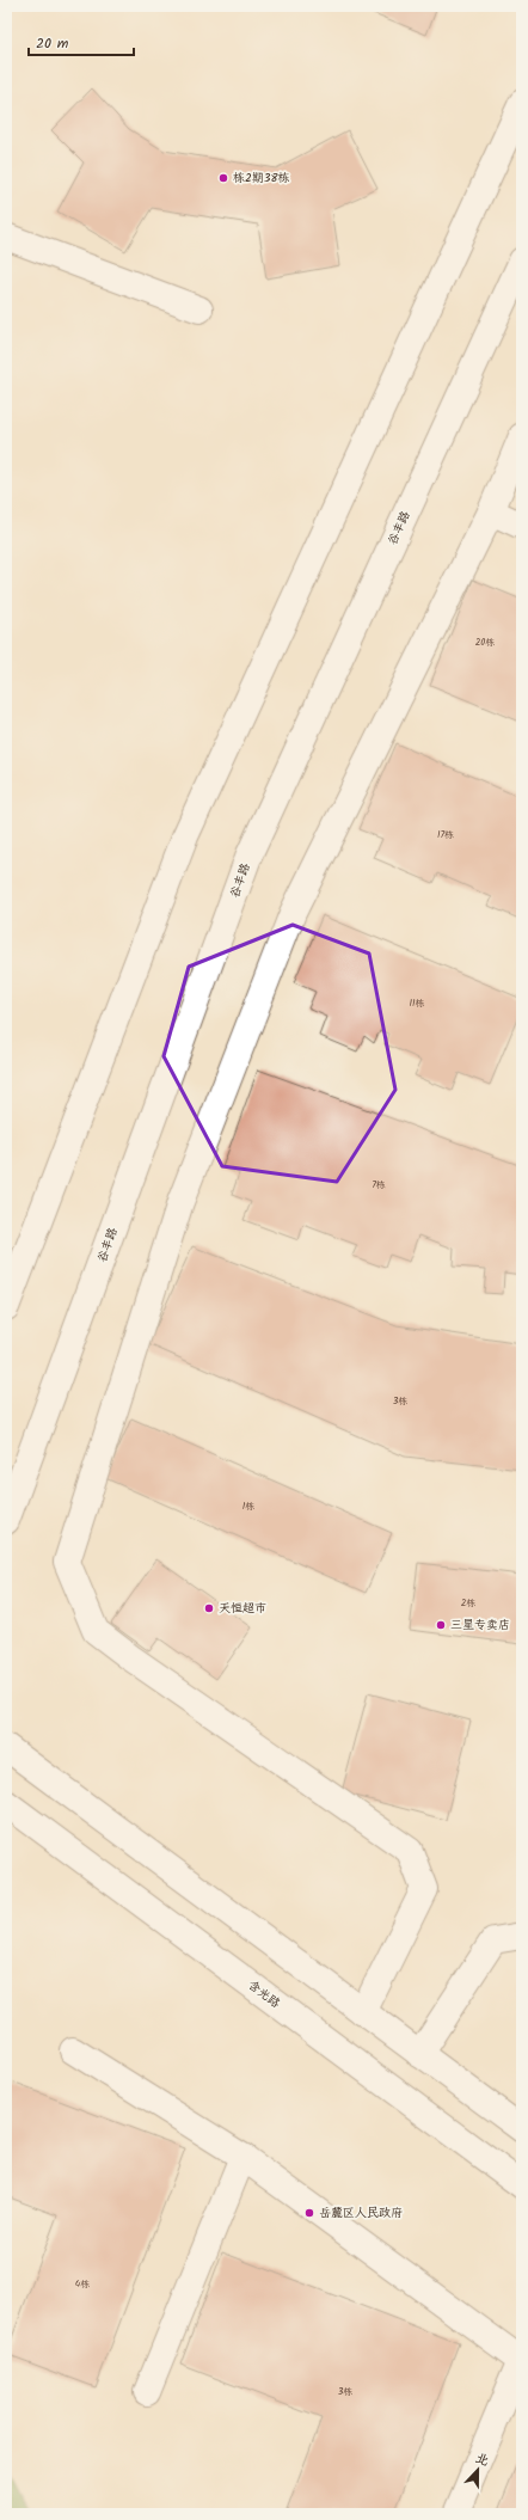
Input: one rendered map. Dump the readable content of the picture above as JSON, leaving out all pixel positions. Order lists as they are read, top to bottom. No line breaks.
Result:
{"streets":{"street":["谷丰路","含光路"]},"places":["栋2期38栋","天恒超市","三星专卖店","岳麓区人民政府"],"house_numbers":["20栋","17栋","11栋","7栋","3栋","1栋","2栋","4栋","3栋"],"scale_bar":"20 m","north":"top"}
